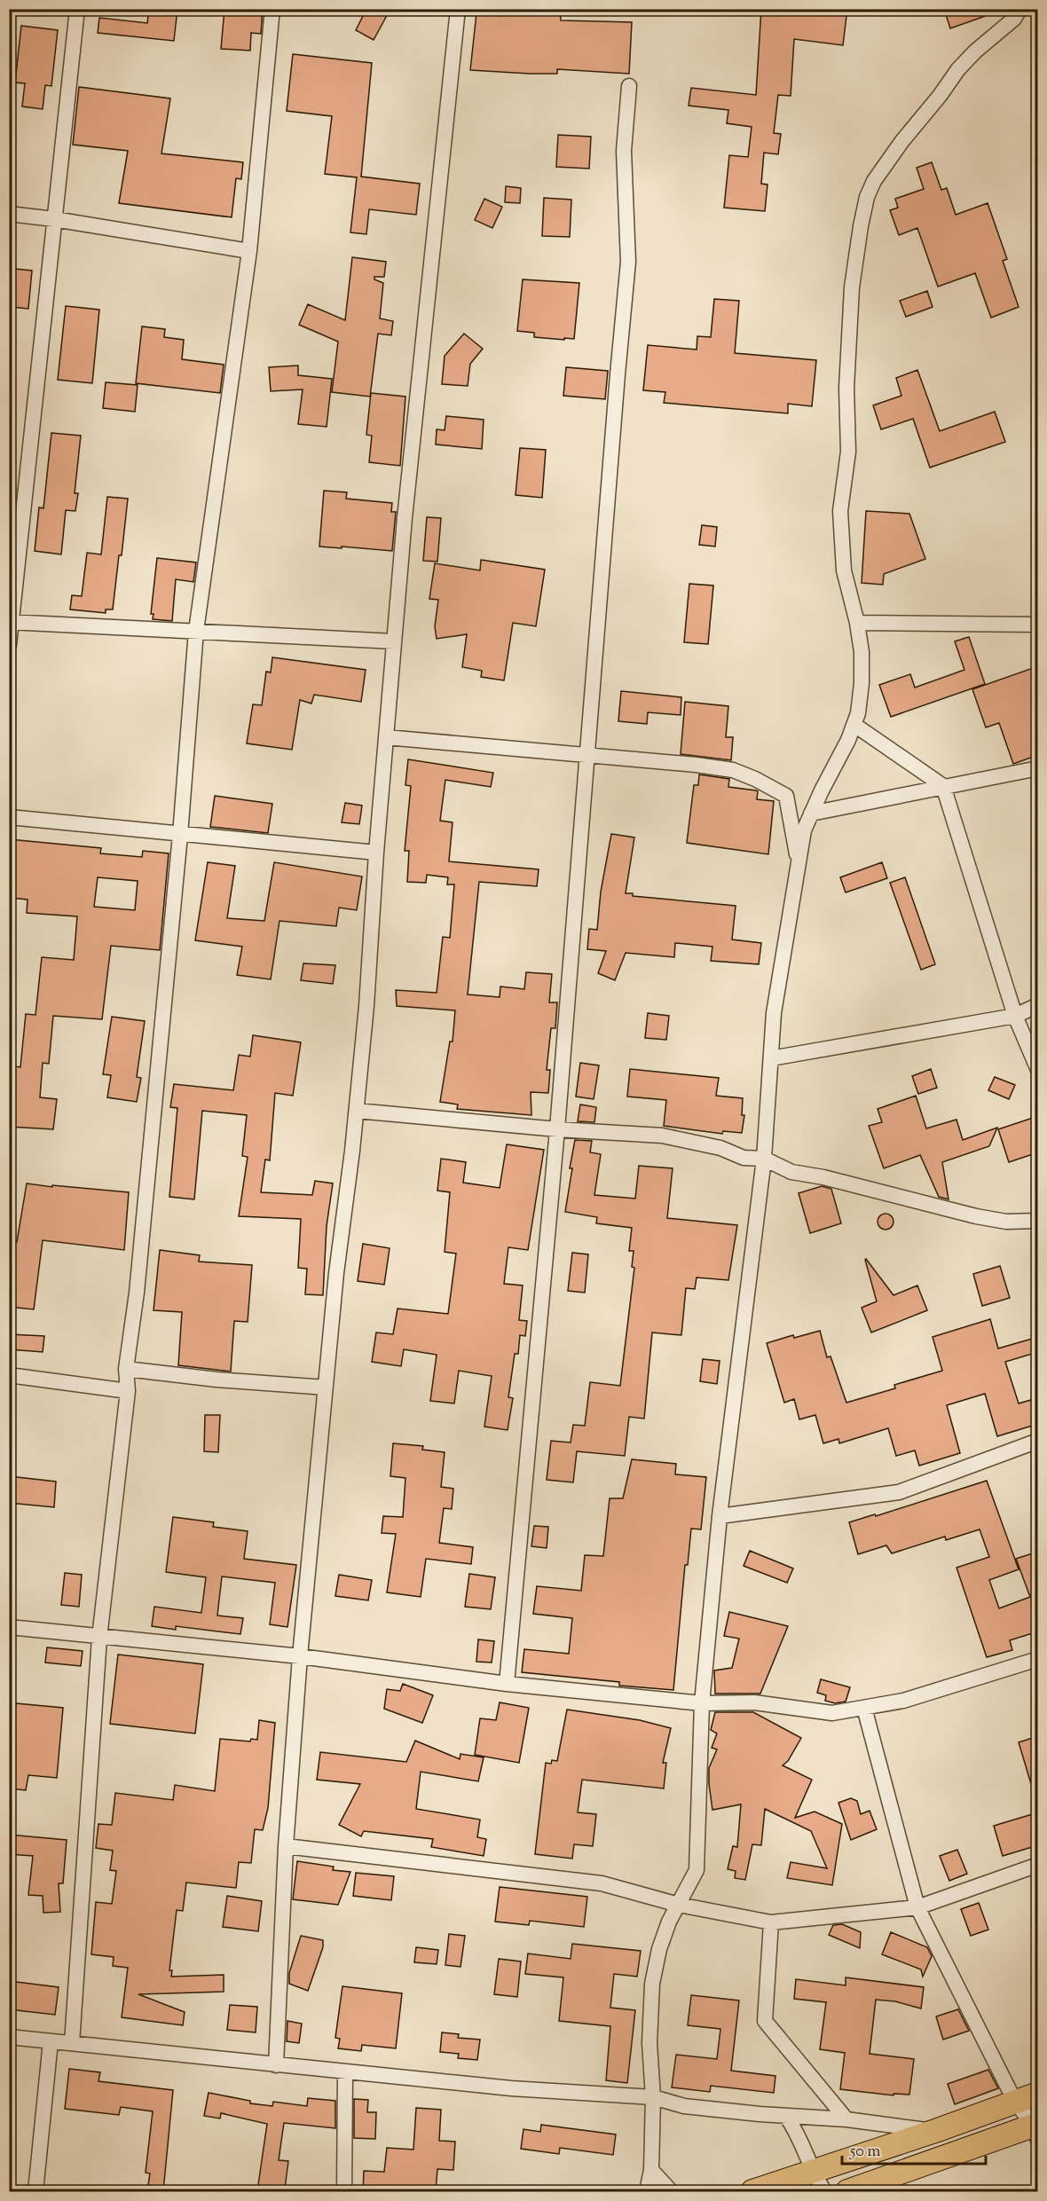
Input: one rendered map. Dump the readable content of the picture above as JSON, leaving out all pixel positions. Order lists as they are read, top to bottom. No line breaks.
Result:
{"scale_bar":"50 m"}
